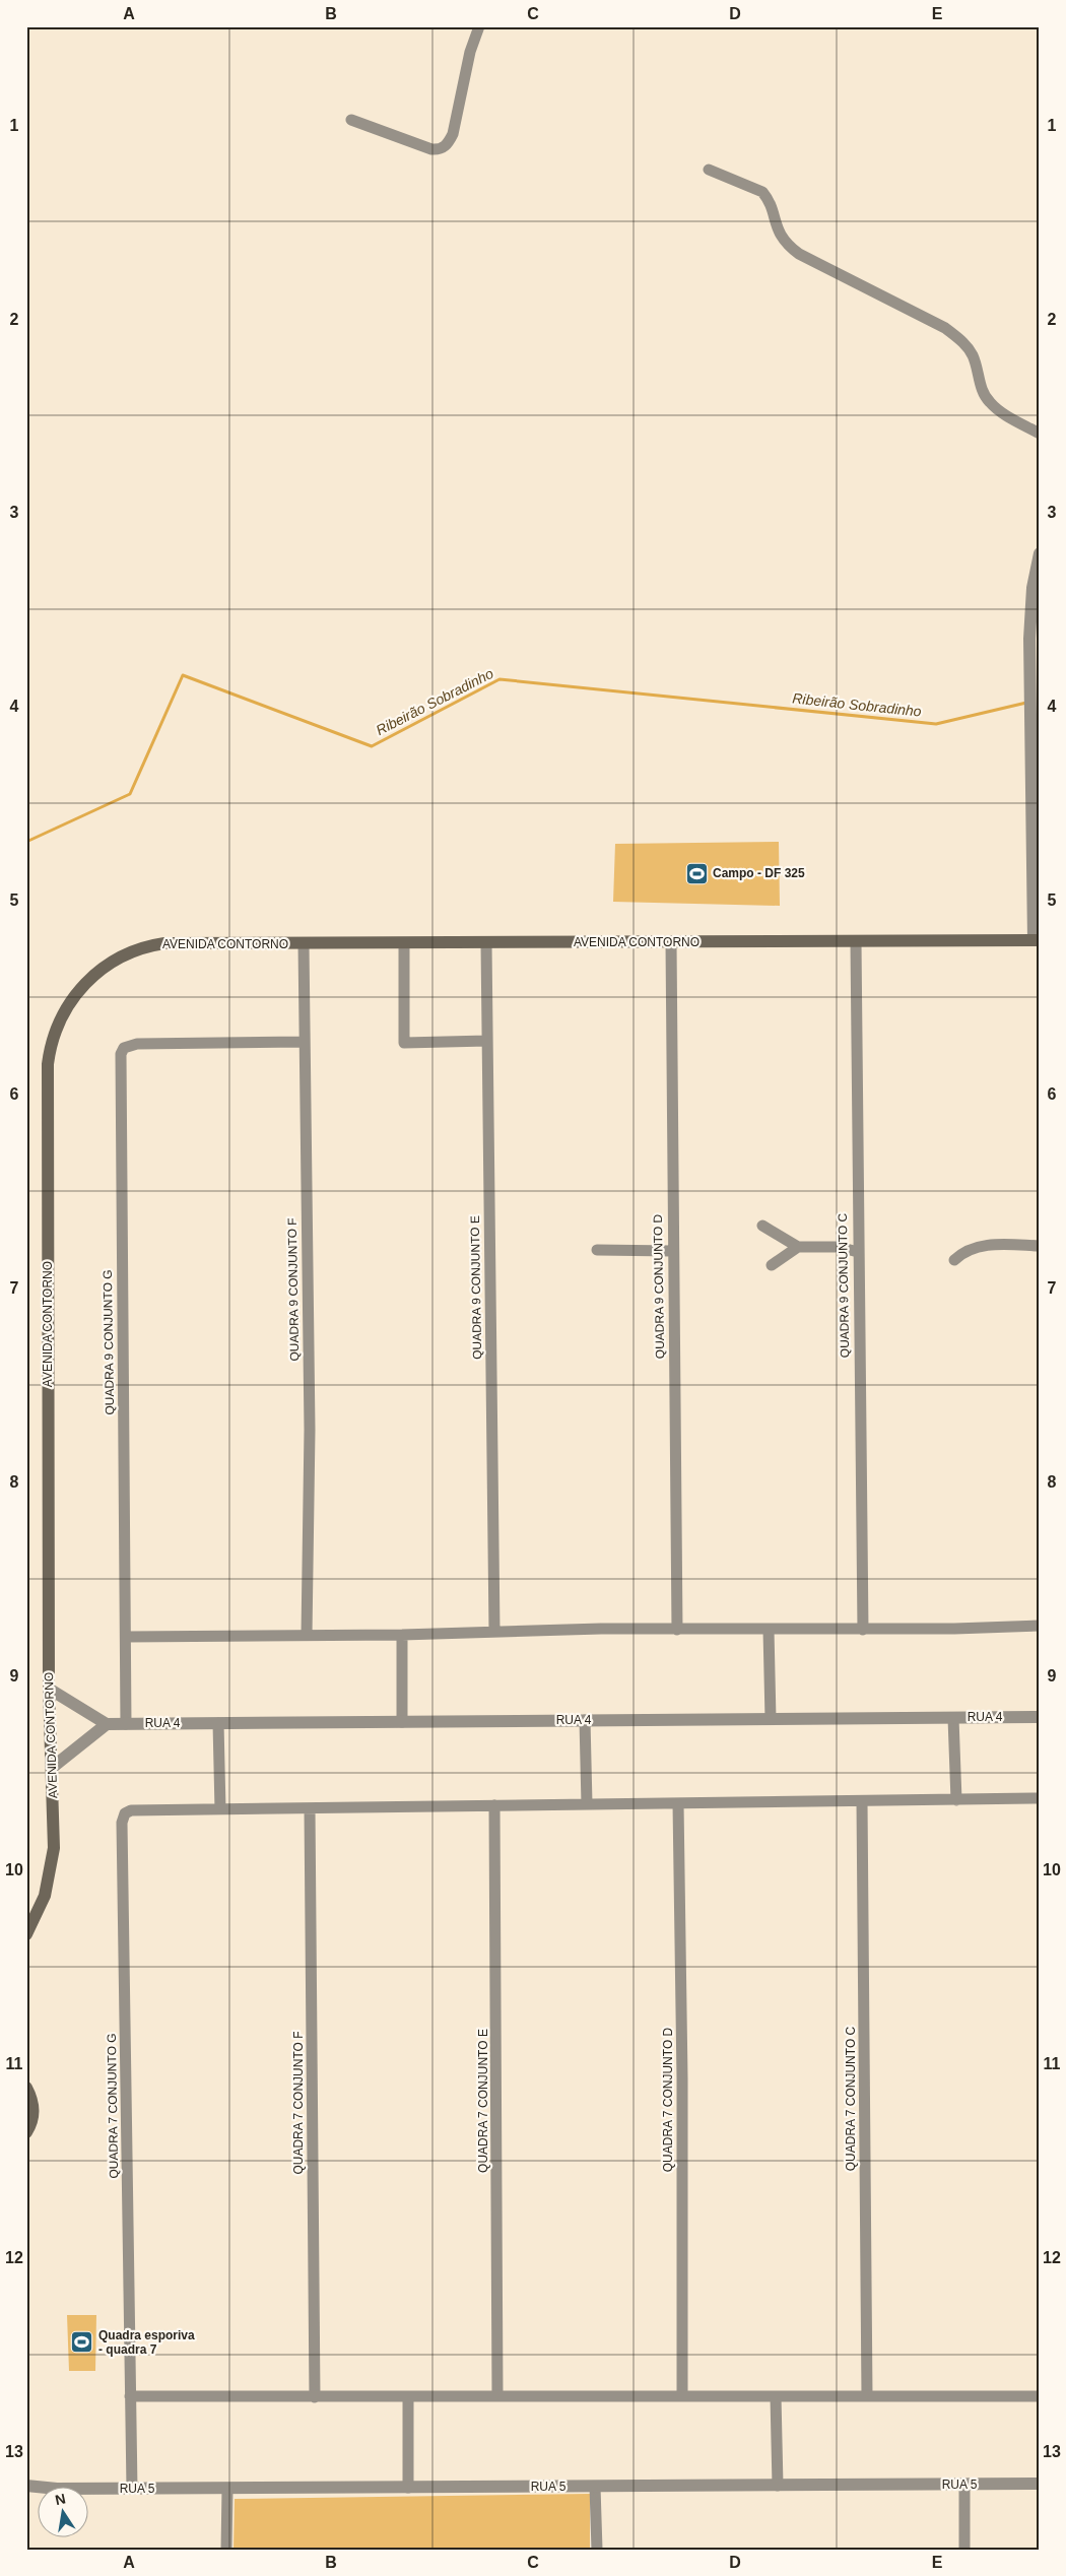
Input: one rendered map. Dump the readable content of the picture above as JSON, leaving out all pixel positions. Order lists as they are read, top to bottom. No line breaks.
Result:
{"streets":{"main road":["AVENIDA CONTORNO"],"street":["QUADRA 9 CONJUNTO C","QUADRA 9 CONJUNTO D","QUADRA 9 CONJUNTO E","QUADRA 9 CONJUNTO F","QUADRA 9 CONJUNTO G","RUA 4","QUADRA 7 CONJUNTO C","QUADRA 7 CONJUNTO D","QUADRA 7 CONJUNTO E","QUADRA 7 CONJUNTO F","QUADRA 7 CONJUNTO G","RUA 5"]},"crossings":[["AVENIDA CONTORNO","QUADRA 9 CONJUNTO C"],["AVENIDA CONTORNO","QUADRA 9 CONJUNTO D"],["AVENIDA CONTORNO","QUADRA 9 CONJUNTO E"],["AVENIDA CONTORNO","QUADRA 9 CONJUNTO F"],["QUADRA 9 CONJUNTO F","QUADRA 9 CONJUNTO G"],["QUADRA 9 CONJUNTO G","RUA 4"],["QUADRA 7 CONJUNTO G","RUA 5"]],"water":["Ribeirão Sobradinho"],"places":{"sports":["Campo - DF 325","Quadra esporiva - quadra 7"]},"north":"top","grid":{"columns":["A","B","C","D","E"],"rows":["1","2","3","4","5","6","7","8","9","10","11","12","13"]}}
